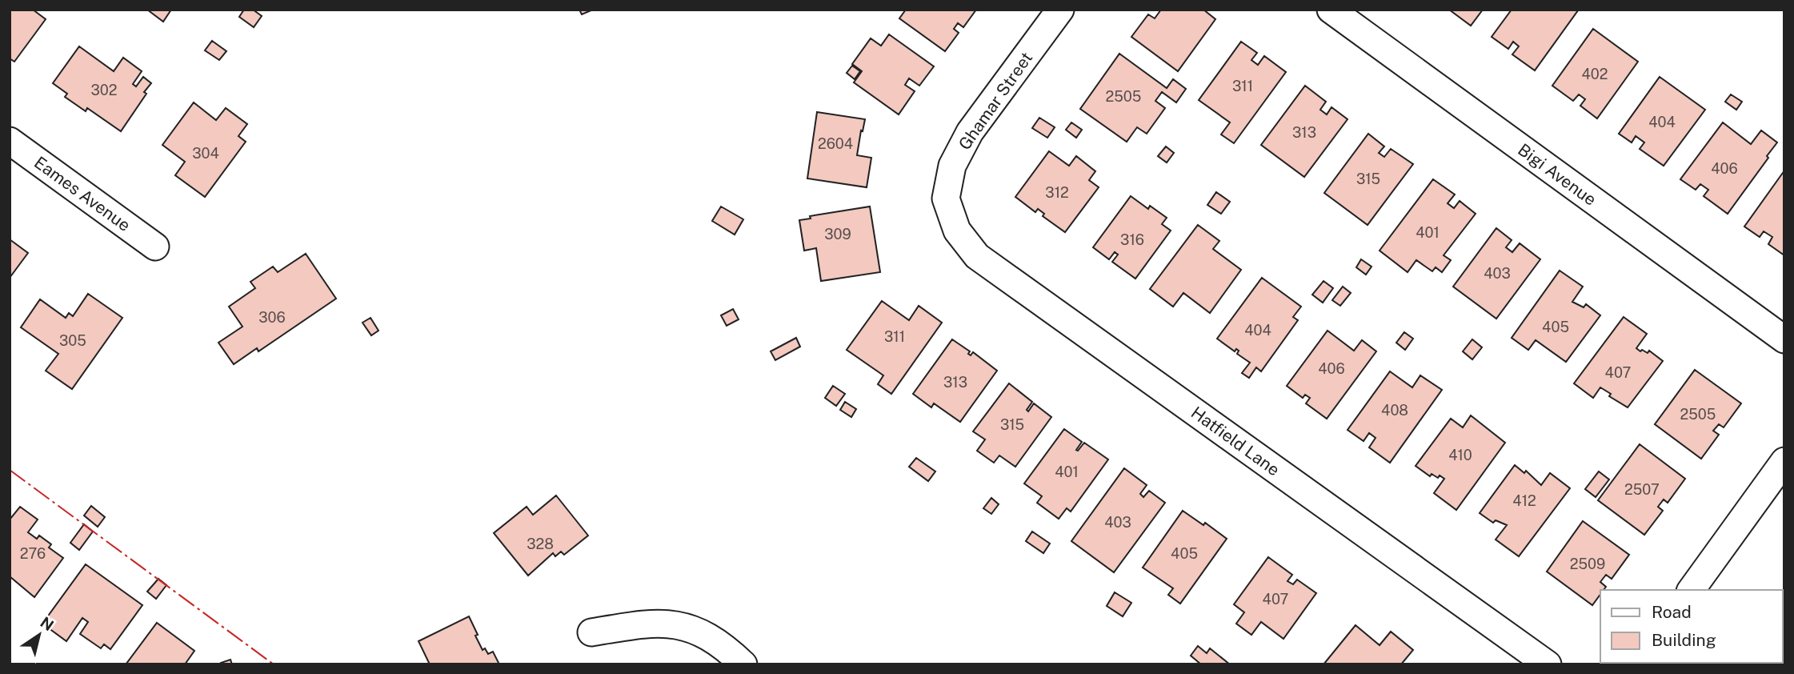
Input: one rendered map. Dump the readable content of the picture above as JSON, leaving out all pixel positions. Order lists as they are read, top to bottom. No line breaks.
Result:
{"streets":{"street":["Ghamar Street","Bigi Avenue","Eames Avenue","Hatfield Lane"]},"crossings":[["Ghamar Street","Hatfield Lane"]],"house_numbers":["402","311","302","2505","404","313","2604","304","406","315","312","401","309","316","403","306","405","404","311","305","406","407","313","408","2505","315","410","401","2507","412","403","328","276","405","2509","407"],"legend":["Road","Building"],"north":"top right"}
